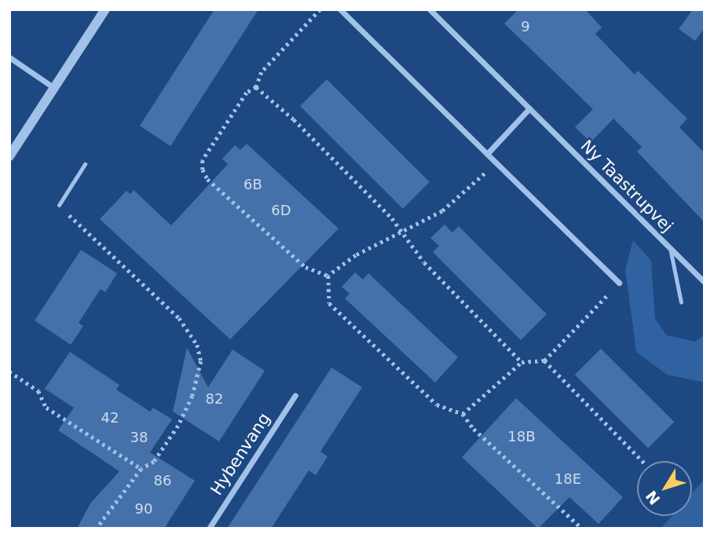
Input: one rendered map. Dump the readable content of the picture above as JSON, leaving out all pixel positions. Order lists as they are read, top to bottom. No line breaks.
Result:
{"streets":{"street":["Ny Taastrupvej","Hybenvang"]},"house_numbers":["9","6B","6D","82","42","18B","38","18E","86","90"],"north":"bottom left"}
